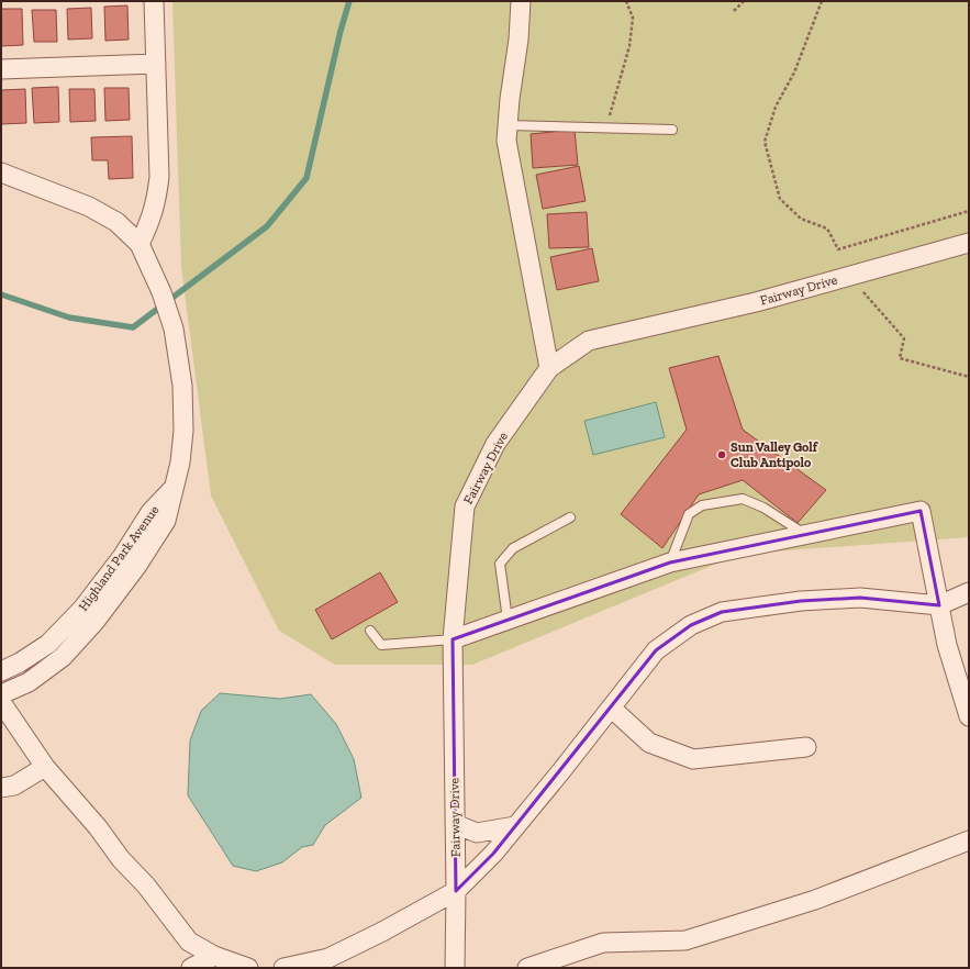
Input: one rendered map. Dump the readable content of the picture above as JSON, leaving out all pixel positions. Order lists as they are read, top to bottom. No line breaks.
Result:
{"streets":{"street":["Fairway Drive","Highland Park Avenue"]},"places":["Sun Valley Golf Club Antipolo"]}
